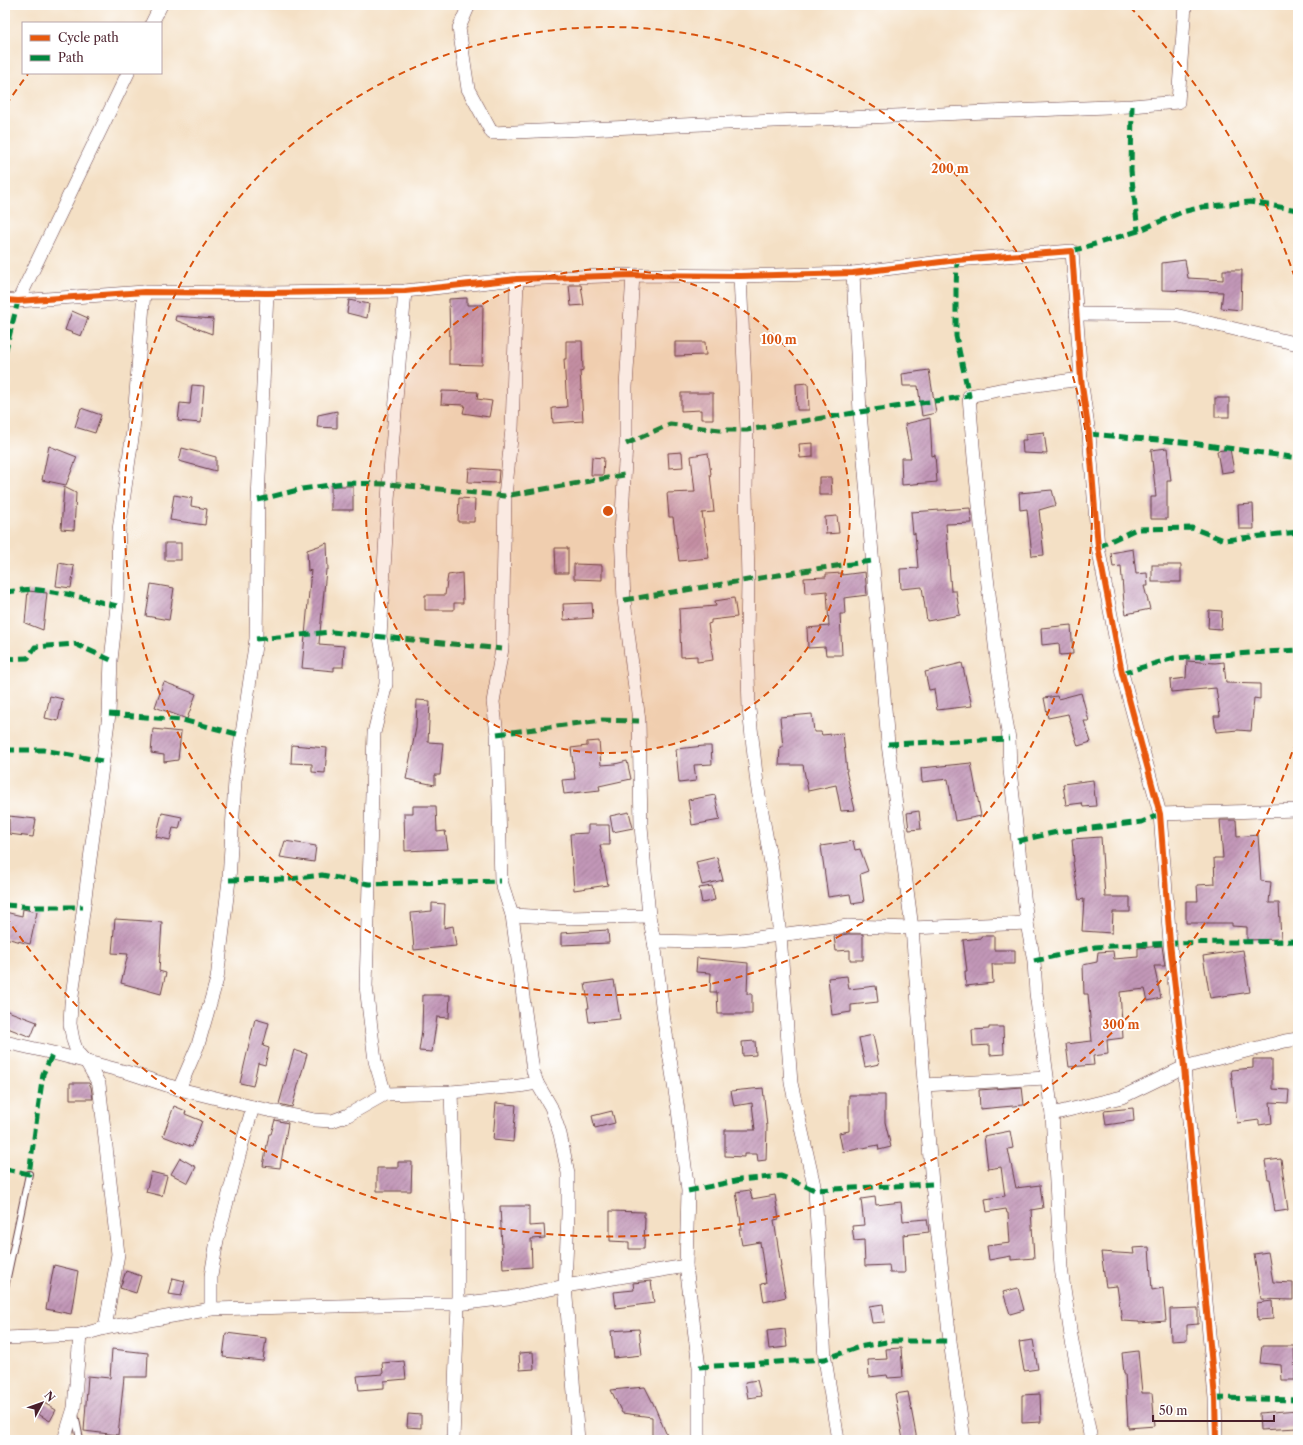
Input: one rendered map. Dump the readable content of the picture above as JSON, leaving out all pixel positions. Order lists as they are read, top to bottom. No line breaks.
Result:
{"legend":["Cycle path","Path"],"scale_bar":"50 m","north":"top right","rings":["200 m","100 m","300 m"]}
